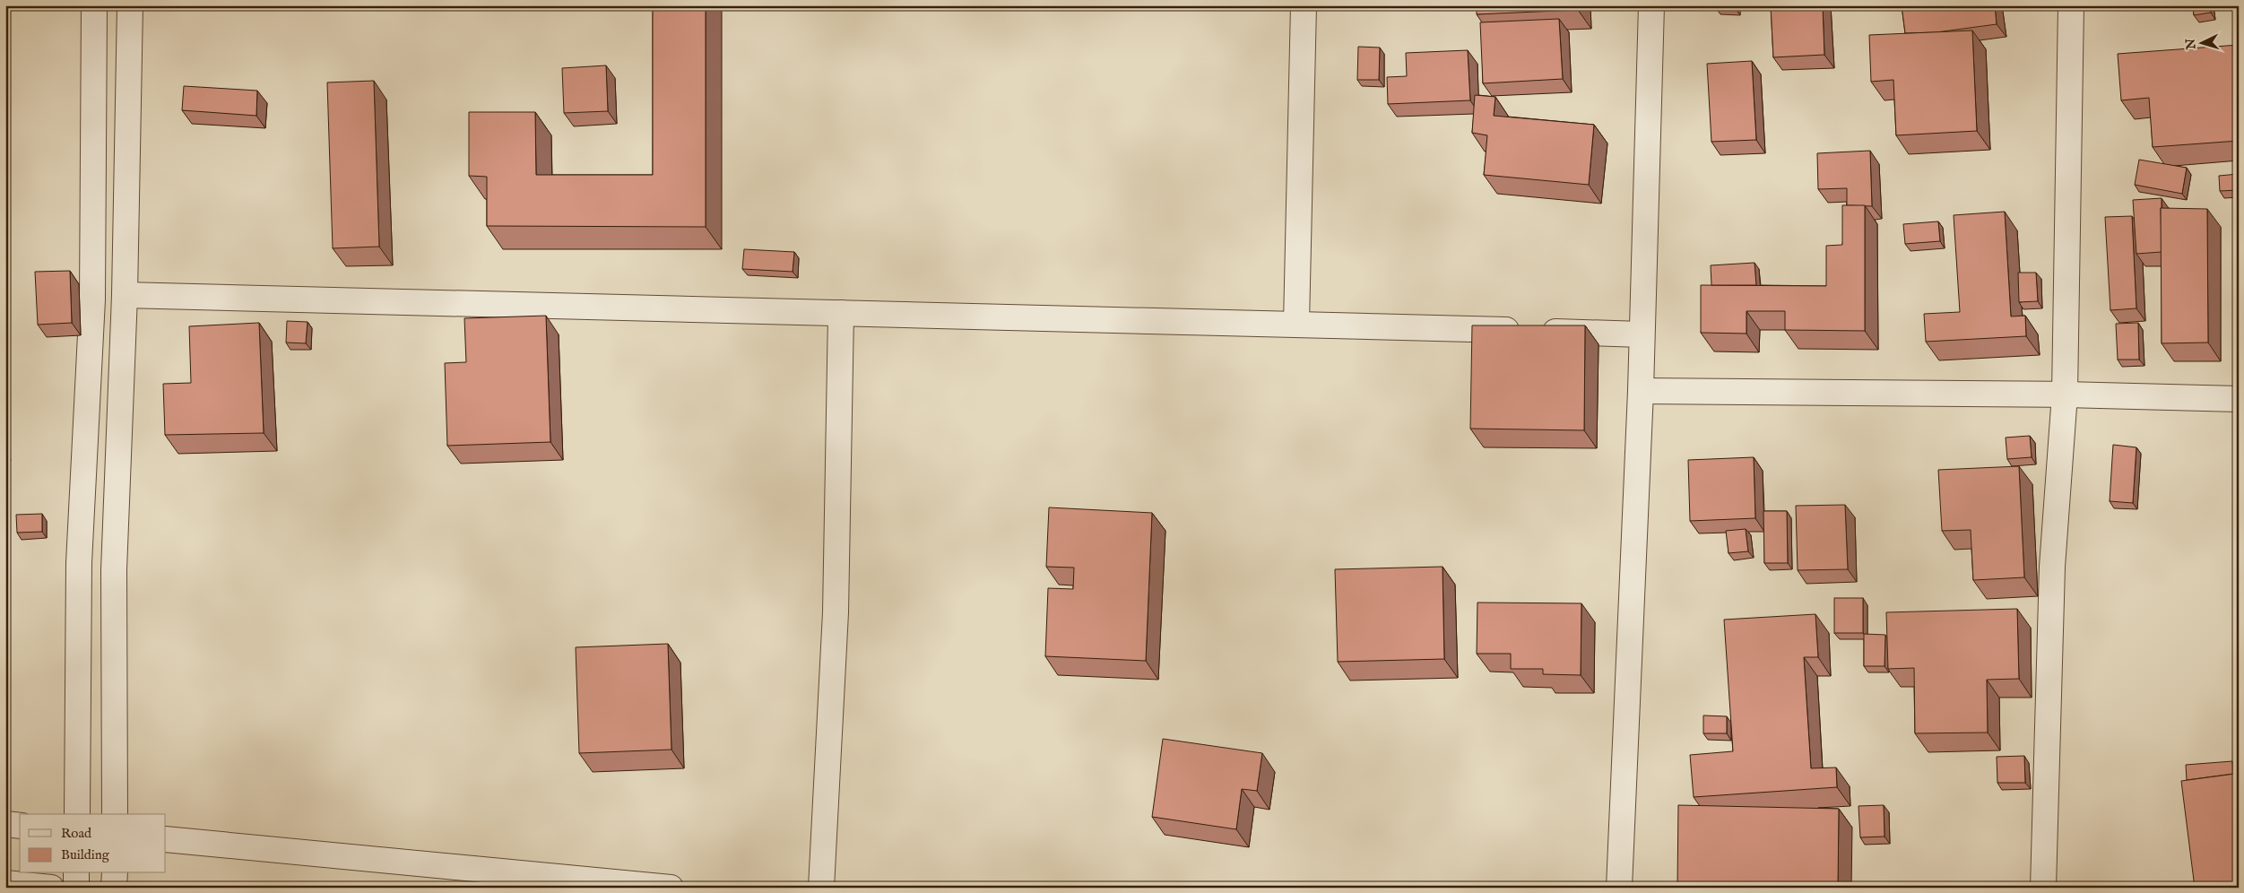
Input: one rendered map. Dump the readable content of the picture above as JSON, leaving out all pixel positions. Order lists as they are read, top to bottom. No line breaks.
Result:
{"legend":["Road","Building"],"north":"left"}
